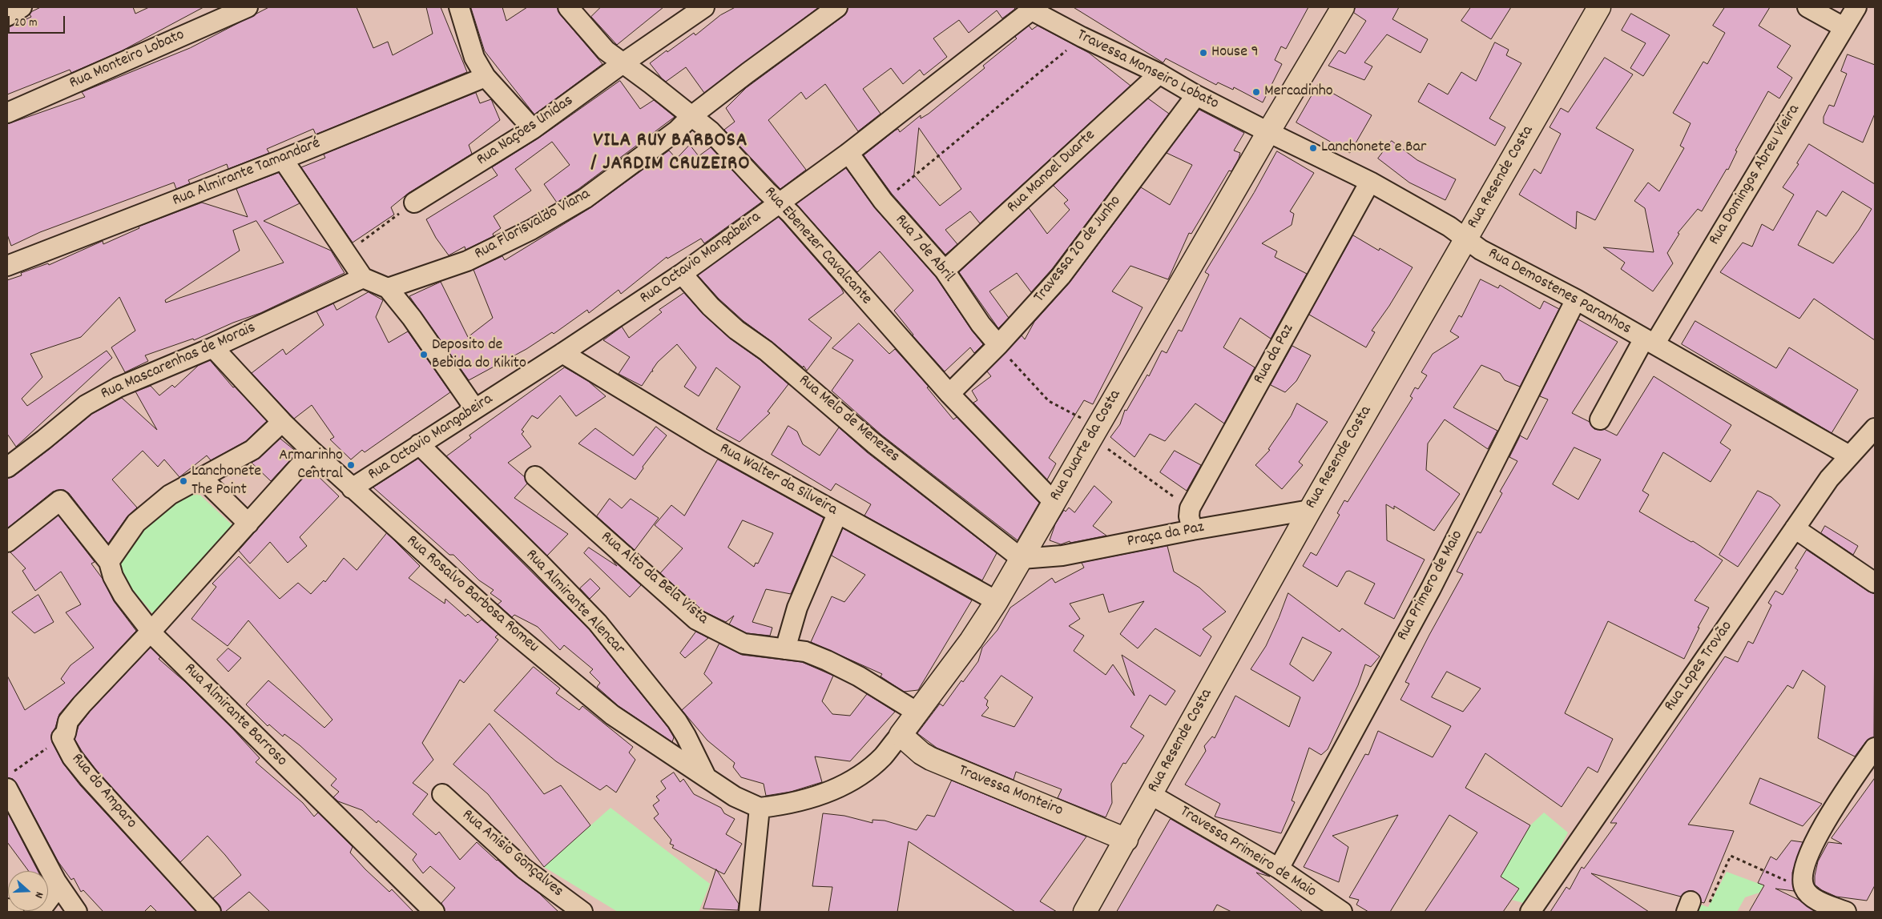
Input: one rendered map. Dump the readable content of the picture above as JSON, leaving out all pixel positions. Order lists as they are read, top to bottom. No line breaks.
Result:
{"streets":{"main road":["Rua Resende Costa","Rua Duarte da Costa","Travessa Monteiro"],"street":["Rua Monteiro Lobato","Travessa Monseiro Lobato","Rua Nações Unidas","Rua Manoel Duarte","Rua Almirante Tamandaré","Rua Domingos Abreu Vieira","Rua Florisvaldo Viana","Rua Ebenezer Cavalcante","Rua 7 de Abril","Travessa 20 de Junho","Rua Octavio Mangabeira","Rua Demostenes Paranhos","Rua da Paz","Rua Mascarenhas de Morais","Rua Melo de Menezes","Rua Walter da Silveira","Praça da Paz","Rua Alto da Bela Vista","Rua Primero de Maio","Rua Rosalvo Barbosa Romeu","Rua Almirante Alencar","Rua Lopes Trovão","Rua Almirante Barroso","Rua do Amparo","Travessa Primeiro de Maio","Rua Anisio Gonçalves"]},"crossings":[["Travessa Monseiro Lobato","Rua Manoel Duarte"],["Travessa Monseiro Lobato","Travessa 20 de Junho"],["Travessa Monseiro Lobato","Rua Octavio Mangabeira"],["Travessa Monseiro Lobato","Rua Demostenes Paranhos"],["Travessa Monseiro Lobato","Rua Duarte da Costa"],["Rua Nações Unidas","Rua Ebenezer Cavalcante"],["Rua Manoel Duarte","Rua 7 de Abril"],["Rua Domingos Abreu Vieira","Rua Demostenes Paranhos"],["Rua Resende Costa","Rua Demostenes Paranhos"],["Rua Resende Costa","Praça da Paz"],["Rua Resende Costa","Travessa Monteiro"],["Rua Resende Costa","Travessa Primeiro de Maio"],["Rua Florisvaldo Viana","Rua Ebenezer Cavalcante"],["Rua Ebenezer Cavalcante","Travessa 20 de Junho"],["Rua Ebenezer Cavalcante","Rua Octavio Mangabeira"],["Rua Ebenezer Cavalcante","Rua Duarte da Costa"],["Rua 7 de Abril","Travessa 20 de Junho"],["Rua 7 de Abril","Rua Octavio Mangabeira"],["Rua Octavio Mangabeira","Rua Melo de Menezes"],["Rua Octavio Mangabeira","Rua Walter da Silveira"],["Rua Octavio Mangabeira","Rua Rosalvo Barbosa Romeu"],["Rua Octavio Mangabeira","Rua Almirante Alencar"],["Rua Demostenes Paranhos","Rua da Paz"],["Rua Demostenes Paranhos","Rua Duarte da Costa"],["Rua Demostenes Paranhos","Rua Primero de Maio"],["Rua Demostenes Paranhos","Rua Lopes Trovão"],["Rua Mascarenhas de Morais","Rua Rosalvo Barbosa Romeu"],["Rua Melo de Menezes","Rua Duarte da Costa"],["Rua Melo de Menezes","Praça da Paz"],["Rua Duarte da Costa","Rua Walter da Silveira"],["Rua Duarte da Costa","Praça da Paz"],["Rua Duarte da Costa","Rua Alto da Bela Vista"],["Rua Duarte da Costa","Rua Rosalvo Barbosa Romeu"],["Rua Duarte da Costa","Travessa Monteiro"],["Rua Primero de Maio","Travessa Primeiro de Maio"],["Rua Rosalvo Barbosa Romeu","Rua Almirante Alencar"],["Rua Rosalvo Barbosa Romeu","Rua do Amparo"],["Rua Almirante Barroso","Rua do Amparo"]],"districts":["VILA RUY BARBOSA / JARDIM CRUZEIRO"],"places":["House 9","Mercadinho","Lanchonete e Bar","Deposito de Bebida do Kikito","Armarinho Central","Lanchonete The Point"],"scale_bar":"20 m","north":"right"}
